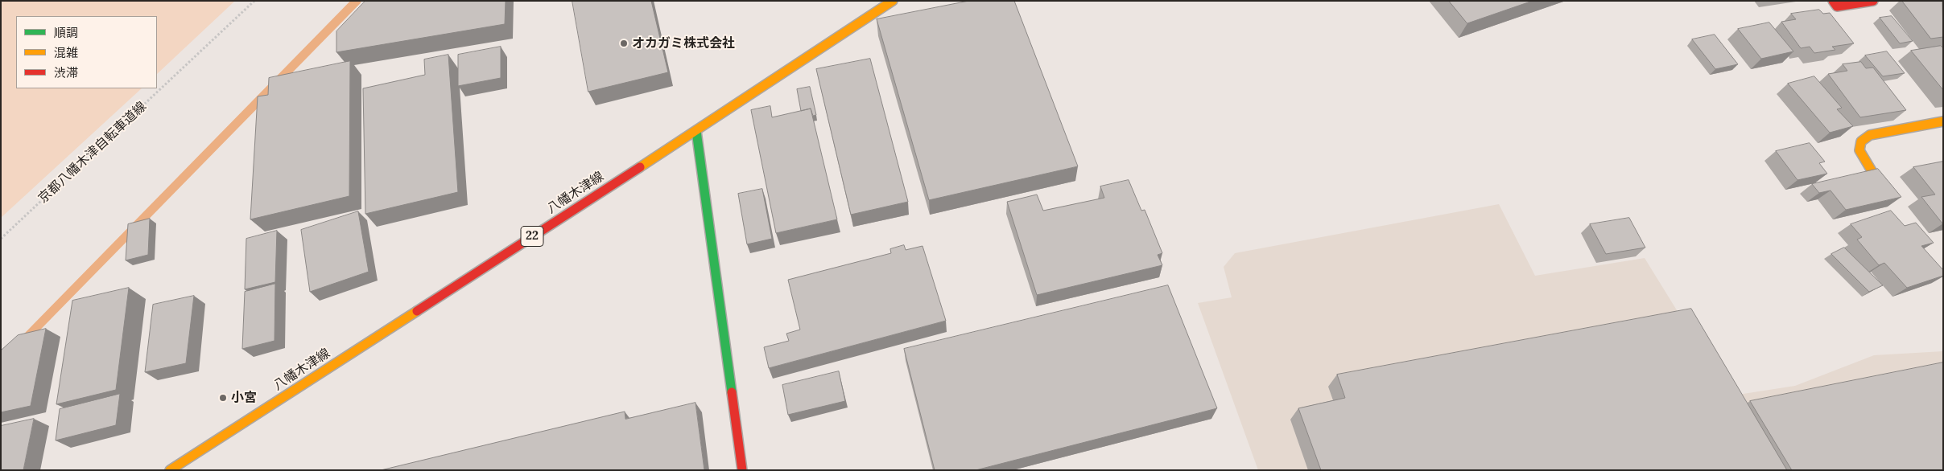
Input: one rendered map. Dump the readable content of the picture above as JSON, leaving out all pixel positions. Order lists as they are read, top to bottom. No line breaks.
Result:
{"streets":{"main road":["八幡木津線","22"],"path":["京都八幡木津自転車道線"]},"places":["オカガミ株式会社","小宮"],"legend":["順調","混雑","渋滞"]}
